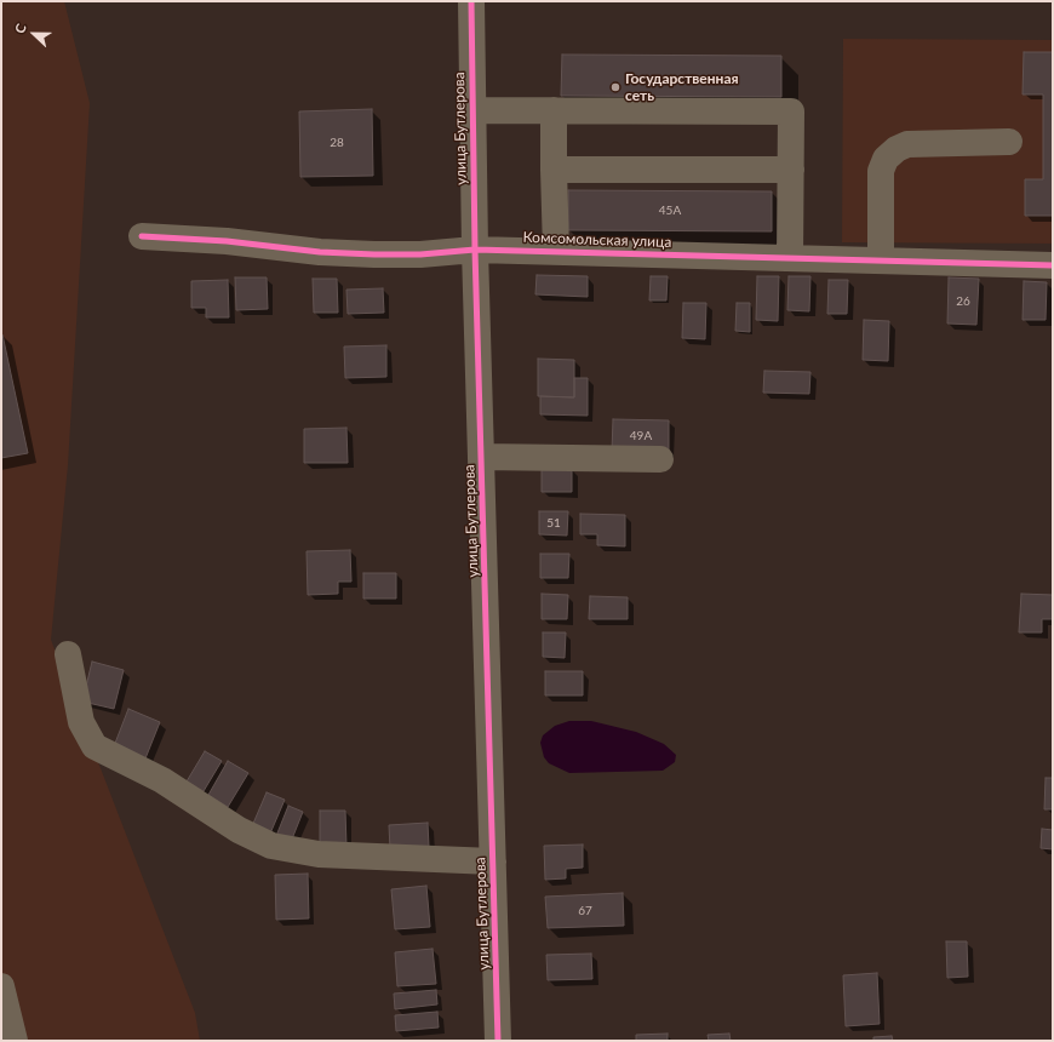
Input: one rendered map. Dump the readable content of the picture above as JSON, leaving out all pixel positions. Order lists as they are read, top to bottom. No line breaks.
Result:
{"streets":{"street":["улица Бутлерова","Комсомольская улица"]},"crossings":[["улица Бутлерова","Комсомольская улица"]],"places":["Государственная сеть"],"house_numbers":["28","45А","26","49А","51","67"],"north":"left"}
